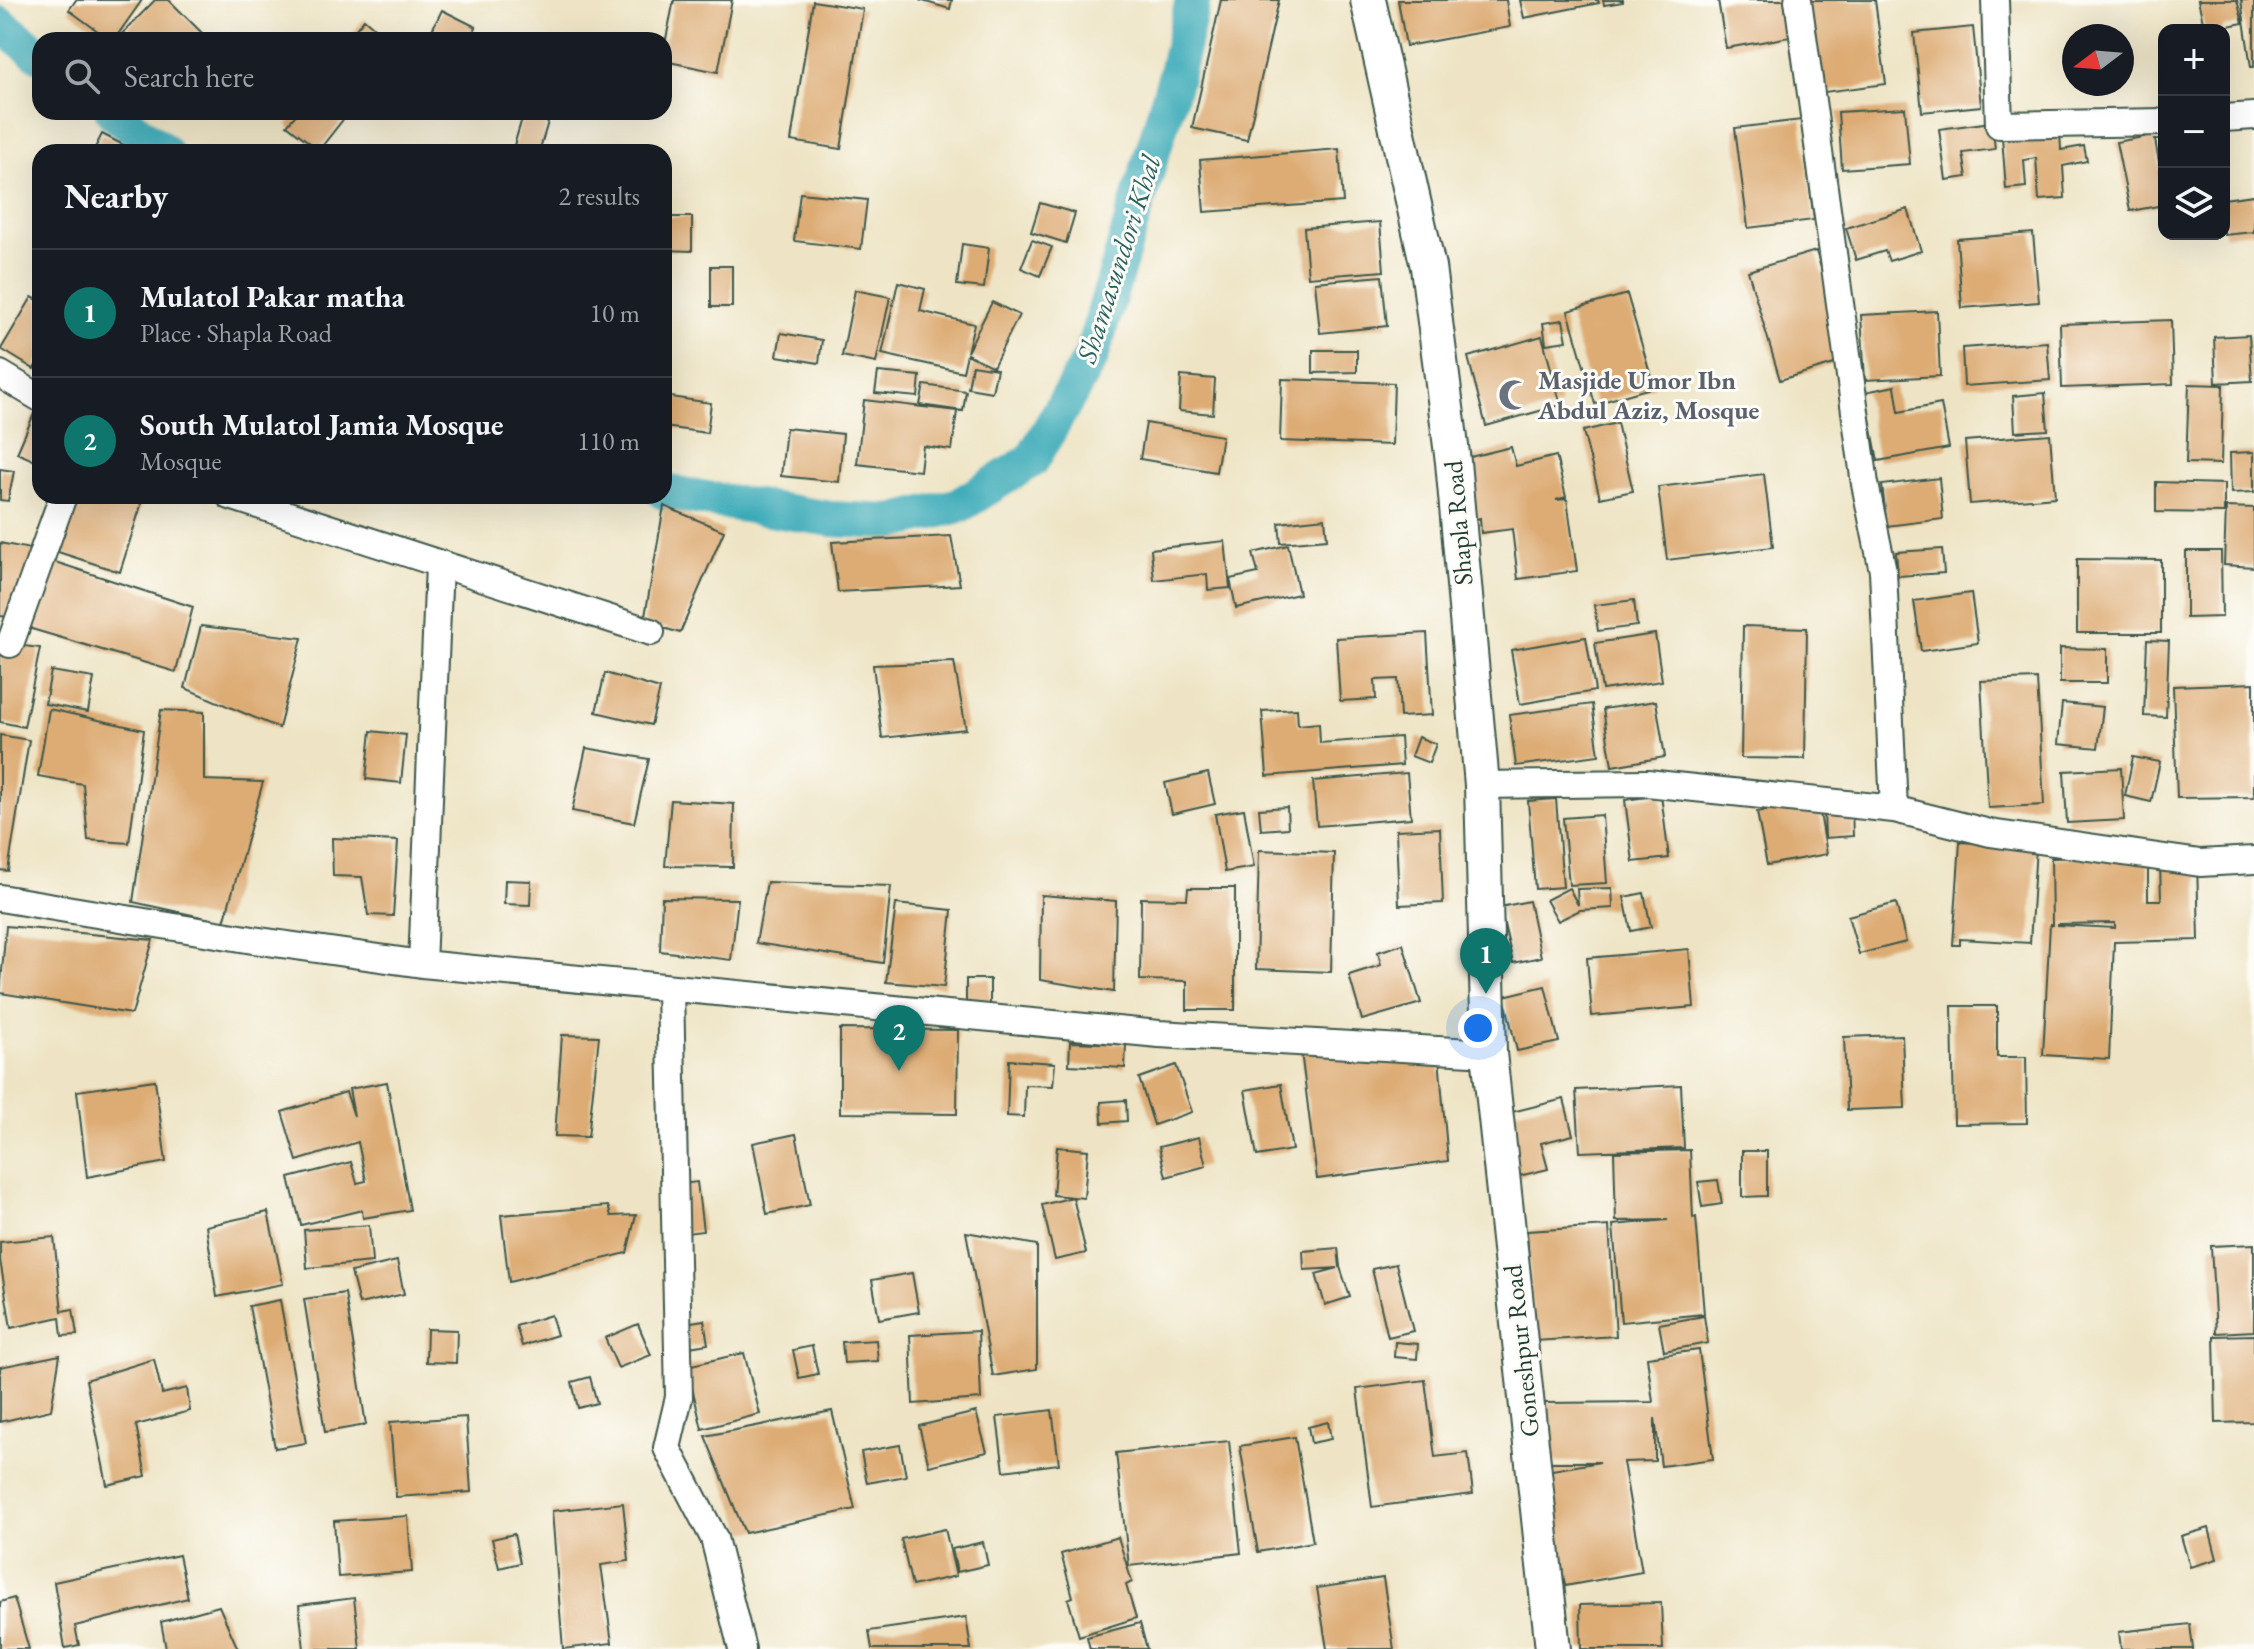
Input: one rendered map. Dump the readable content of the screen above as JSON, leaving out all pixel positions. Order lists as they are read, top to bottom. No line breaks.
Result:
{"streets":{"street":["Shapla Road","Goneshpur Road"]},"crossings":[["Shapla Road","Goneshpur Road"]],"water":["Shamasundori Khal"],"places":{"mosque":["Masjide Umor Ibn Abdul Aziz, Mosque"]},"north":"left","page":{"map_buttons":["+","−"],"search":"Search here","heading":["Nearby","2 results"],"list":[{"mark":"1","name":"Mulatol Pakar matha","note":"Place · Shapla Road","value":"10 m"},{"mark":"2","name":"South Mulatol Jamia Mosque","note":"Mosque","value":"110 m"}],"pins":["1","2"]}}
